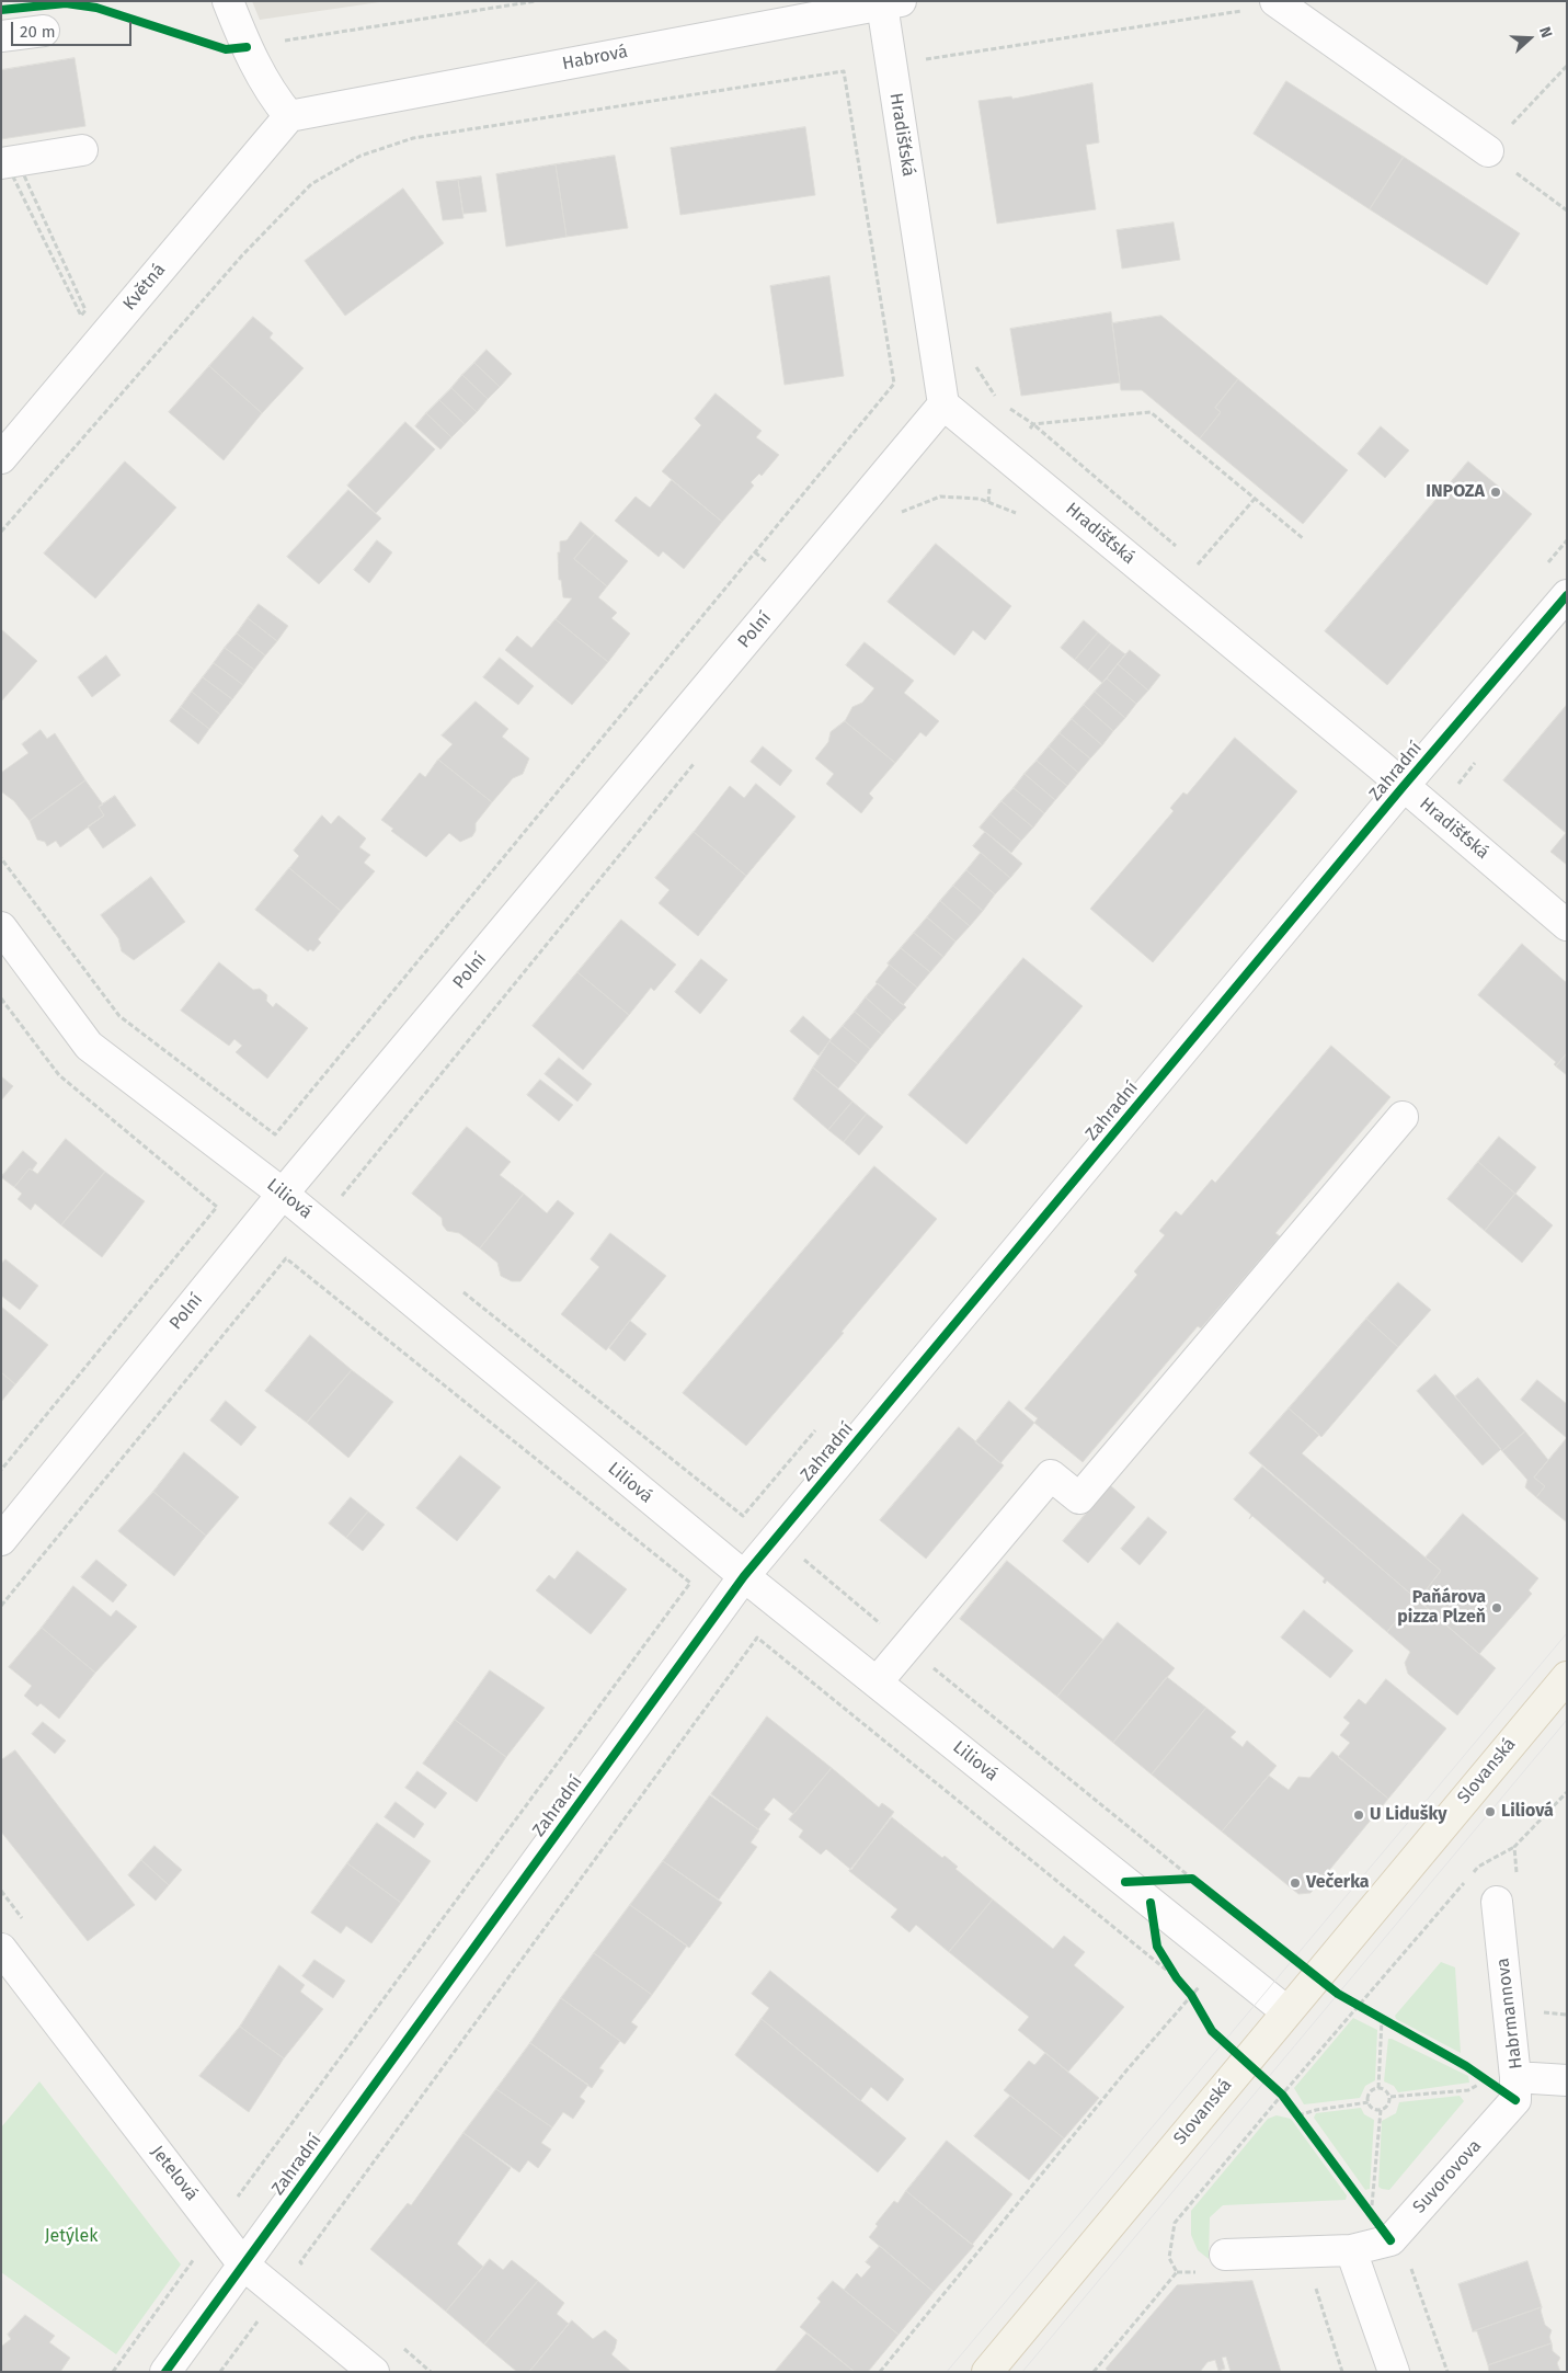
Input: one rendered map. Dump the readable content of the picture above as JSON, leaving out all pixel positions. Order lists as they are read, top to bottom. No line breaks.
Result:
{"streets":{"main road":["Slovanská"],"street":["Habrová","Hradišťská","Květná","Polní","Zahradní","Liliová","Habrmannova","Jetelová","Suvorovova"]},"crossings":[["Habrová","Hradišťská"],["Habrová","Květná"],["Hradišťská","Polní"],["Hradišťská","Zahradní"],["Polní","Liliová"],["Zahradní","Liliová"],["Zahradní","Jetelová"],["Liliová","Slovanská"],["Habrmannova","Suvorovova"]],"parks":["Jetýlek"],"places":["INPOZA","Paňárova pizza Plzeň","Liliová","U Lidušky","Večerka"],"scale_bar":"20 m","north":"right"}
